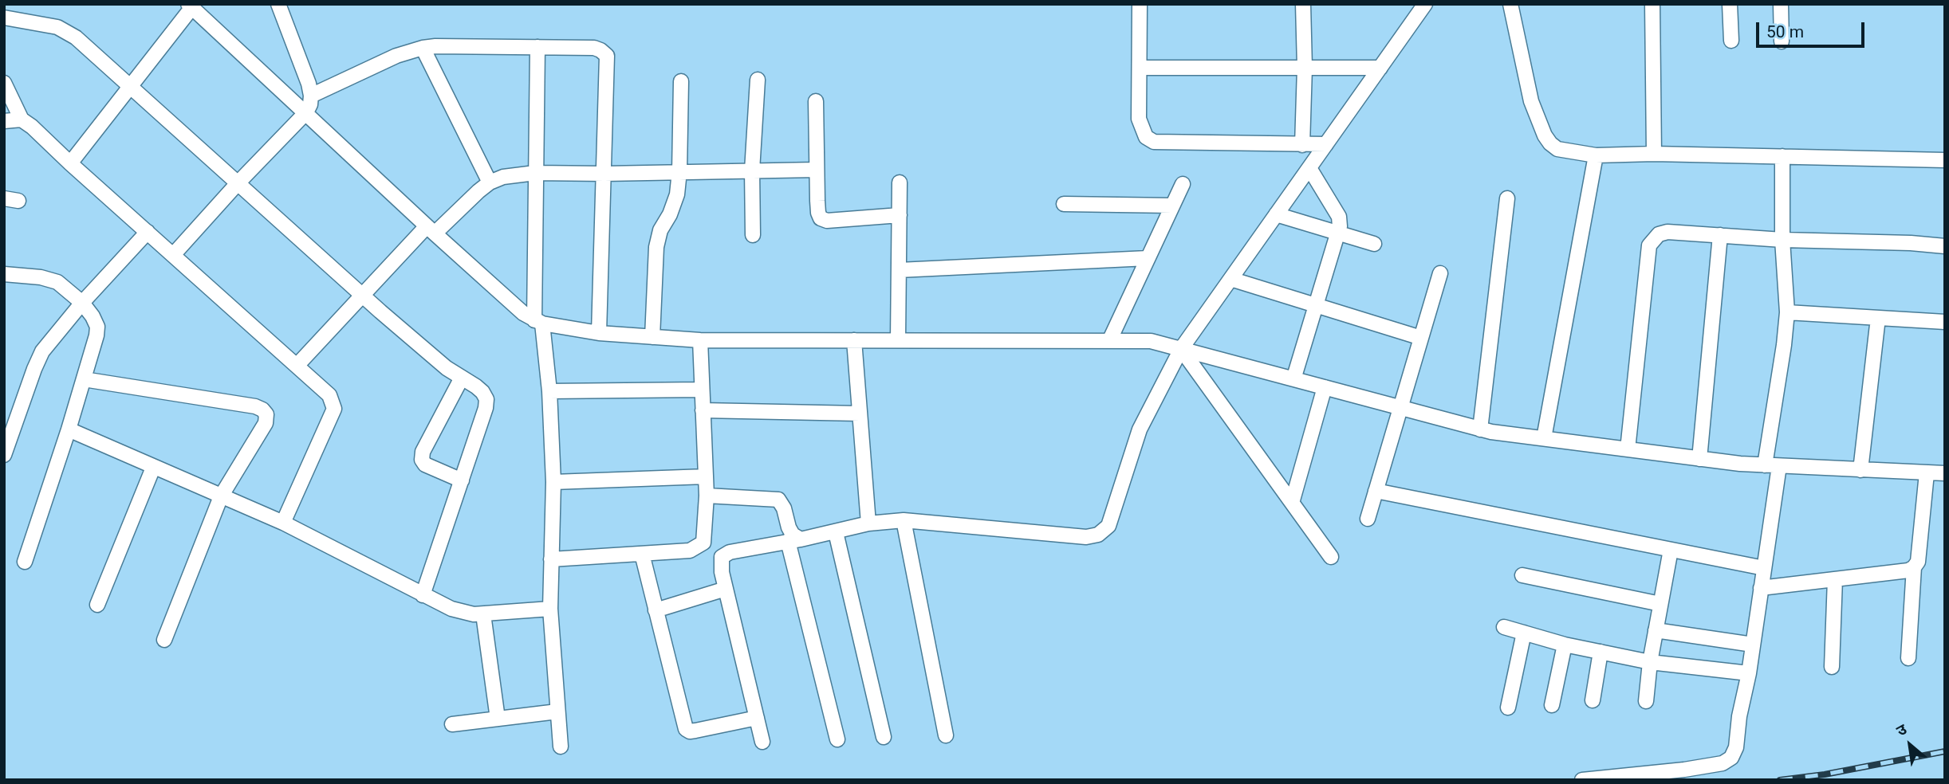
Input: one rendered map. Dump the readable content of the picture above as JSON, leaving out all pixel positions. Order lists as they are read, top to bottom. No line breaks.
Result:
{"scale_bar":"50 m","north":"top left"}
